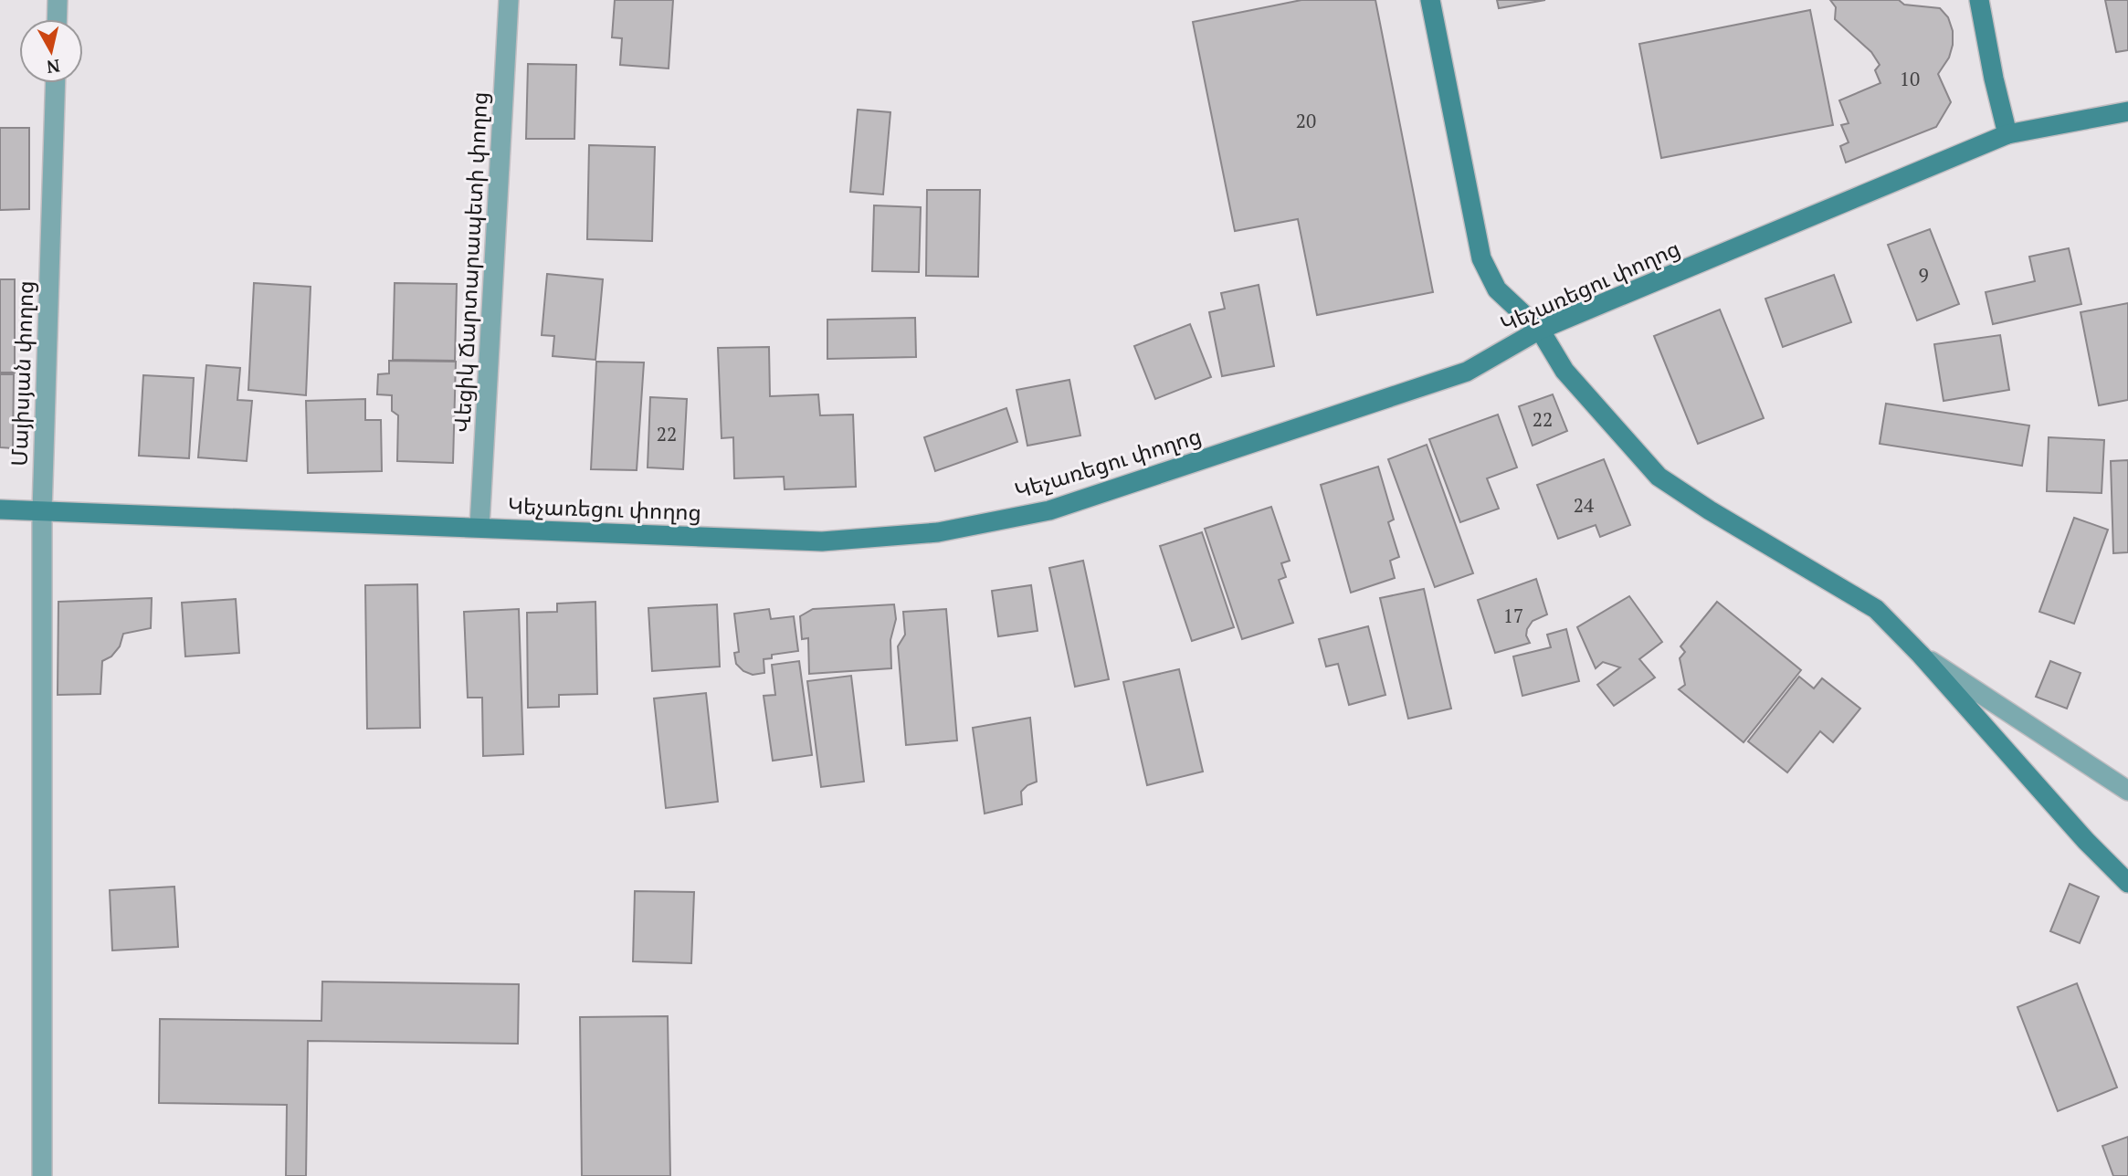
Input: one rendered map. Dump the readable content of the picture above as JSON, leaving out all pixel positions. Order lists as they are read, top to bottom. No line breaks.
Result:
{"streets":{"street":["Վեցիկ Ճարտարապետի փողոց","Կեչառեցու փողոց","Մայիսյան փողոց"]},"crossings":[["Վեցիկ Ճարտարապետի փողոց","Կեչառեցու փողոց"],["Կեչառեցու փողոց","Մայիսյան փողոց"]],"house_numbers":["10","20","9","22","22","24","17"],"north":"bottom"}
